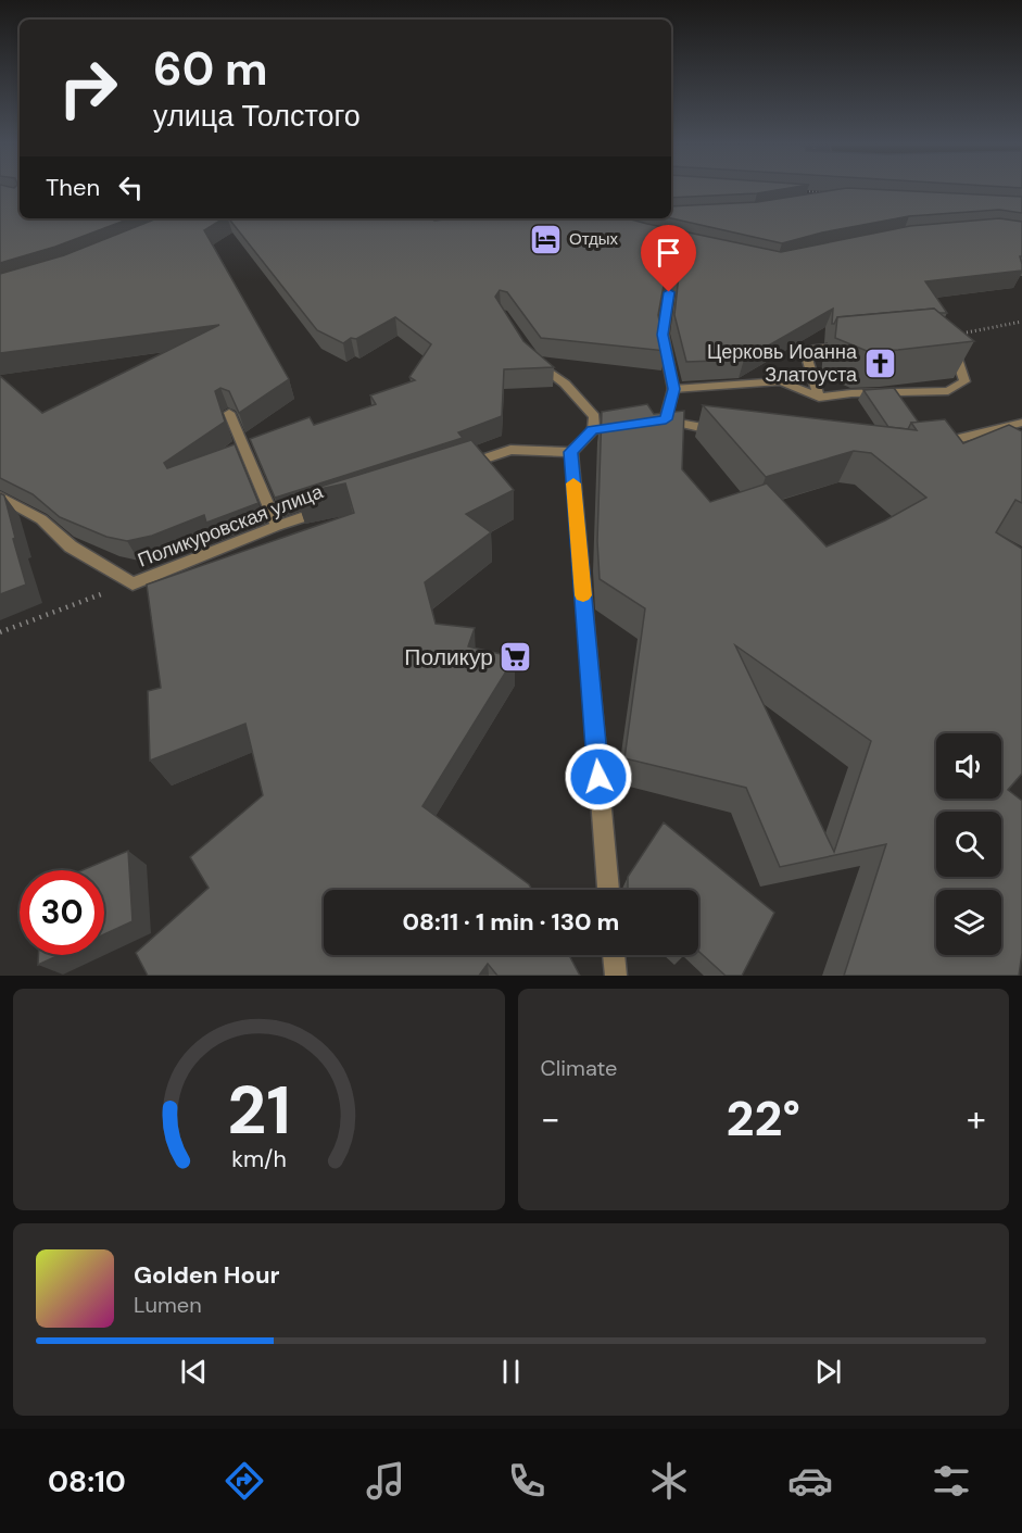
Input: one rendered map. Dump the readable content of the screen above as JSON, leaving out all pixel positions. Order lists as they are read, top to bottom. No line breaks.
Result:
{"streets":{"street":["Поликуровская улица"]},"places":{"hotel":["Отдых"],"church":["Церковь Иоанна Златоуста"],"supermarket":["Поликур"]},"page":{"turn":["60 m","улица Толстого"],"then":"Then","limit":"30","trip":"08:11 · 1 min · 130 m","tile":"Climate","heat":["−","22°","+"],"song":["Golden Hour","Lumen"],"tabs":"08:10","gauge":["21","km/h"]}}
